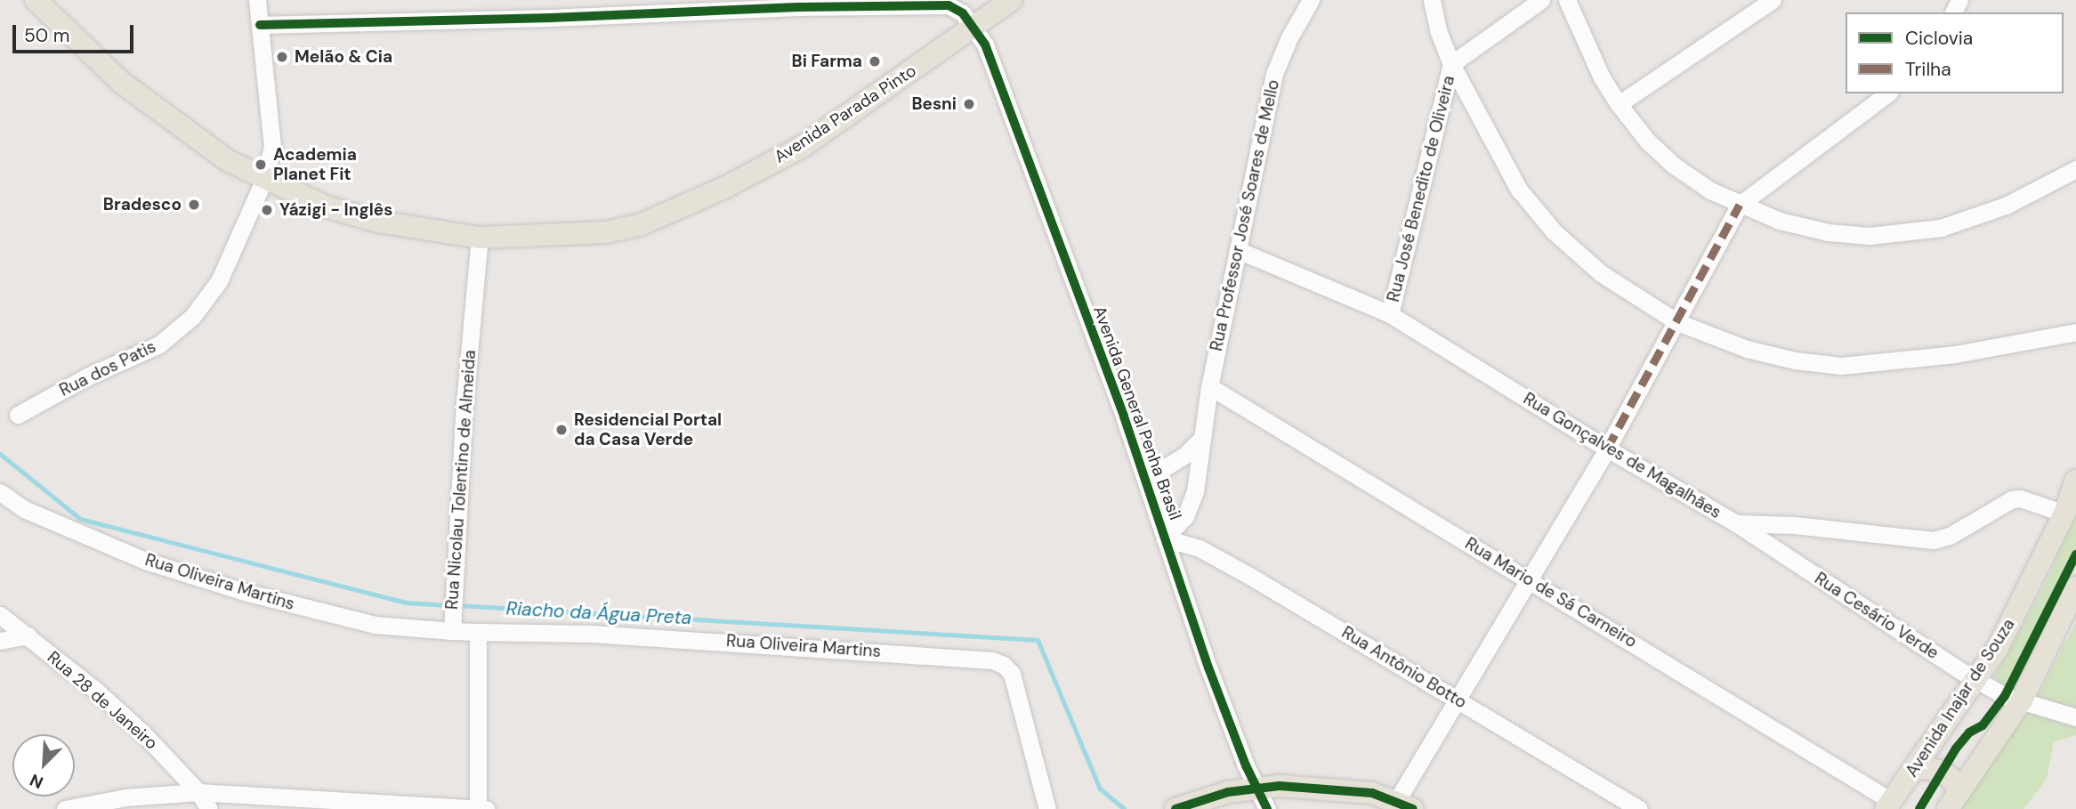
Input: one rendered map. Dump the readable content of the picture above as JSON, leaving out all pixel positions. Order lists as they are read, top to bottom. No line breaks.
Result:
{"streets":{"main road":["Avenida Parada Pinto","Avenida Inajar de Souza"],"street":["Rua José Benedito de Oliveira","Rua Professor José Soares de Mello","Rua dos Patis","Avenida General Penha Brasil","Rua Gonçalves de Magalhães","Rua Nicolau Tolentino de Almeida","Rua Oliveira Martins","Rua Mario de Sá Carneiro","Rua Cesário Verde","Rua Antônio Botto","Rua 28 de Janeiro"]},"crossings":[["Avenida Parada Pinto","Rua dos Patis"],["Avenida Parada Pinto","Avenida General Penha Brasil"],["Avenida Parada Pinto","Rua Nicolau Tolentino de Almeida"],["Rua José Benedito de Oliveira","Rua Gonçalves de Magalhães"],["Rua Professor José Soares de Mello","Avenida General Penha Brasil"],["Rua Professor José Soares de Mello","Rua Gonçalves de Magalhães"],["Rua Professor José Soares de Mello","Rua Mario de Sá Carneiro"],["Rua Professor José Soares de Mello","Rua Antônio Botto"],["Rua dos Patis","Avenida General Penha Brasil"],["Avenida General Penha Brasil","Rua Antônio Botto"],["Rua Gonçalves de Magalhães","Rua Cesário Verde"],["Rua Gonçalves de Magalhães","Avenida Inajar de Souza"],["Rua Nicolau Tolentino de Almeida","Rua Oliveira Martins"],["Rua Mario de Sá Carneiro","Avenida Inajar de Souza"],["Rua Cesário Verde","Avenida Inajar de Souza"]],"water":["Riacho da Água Preta"],"places":["Melão & Cia","Bi Farma","Besni","Academia Planet Fit","Bradesco","Yázigi - Inglês","Residencial Portal da Casa Verde"],"legend":["Ciclovia","Trilha"],"scale_bar":"50 m","north":"bottom left"}
